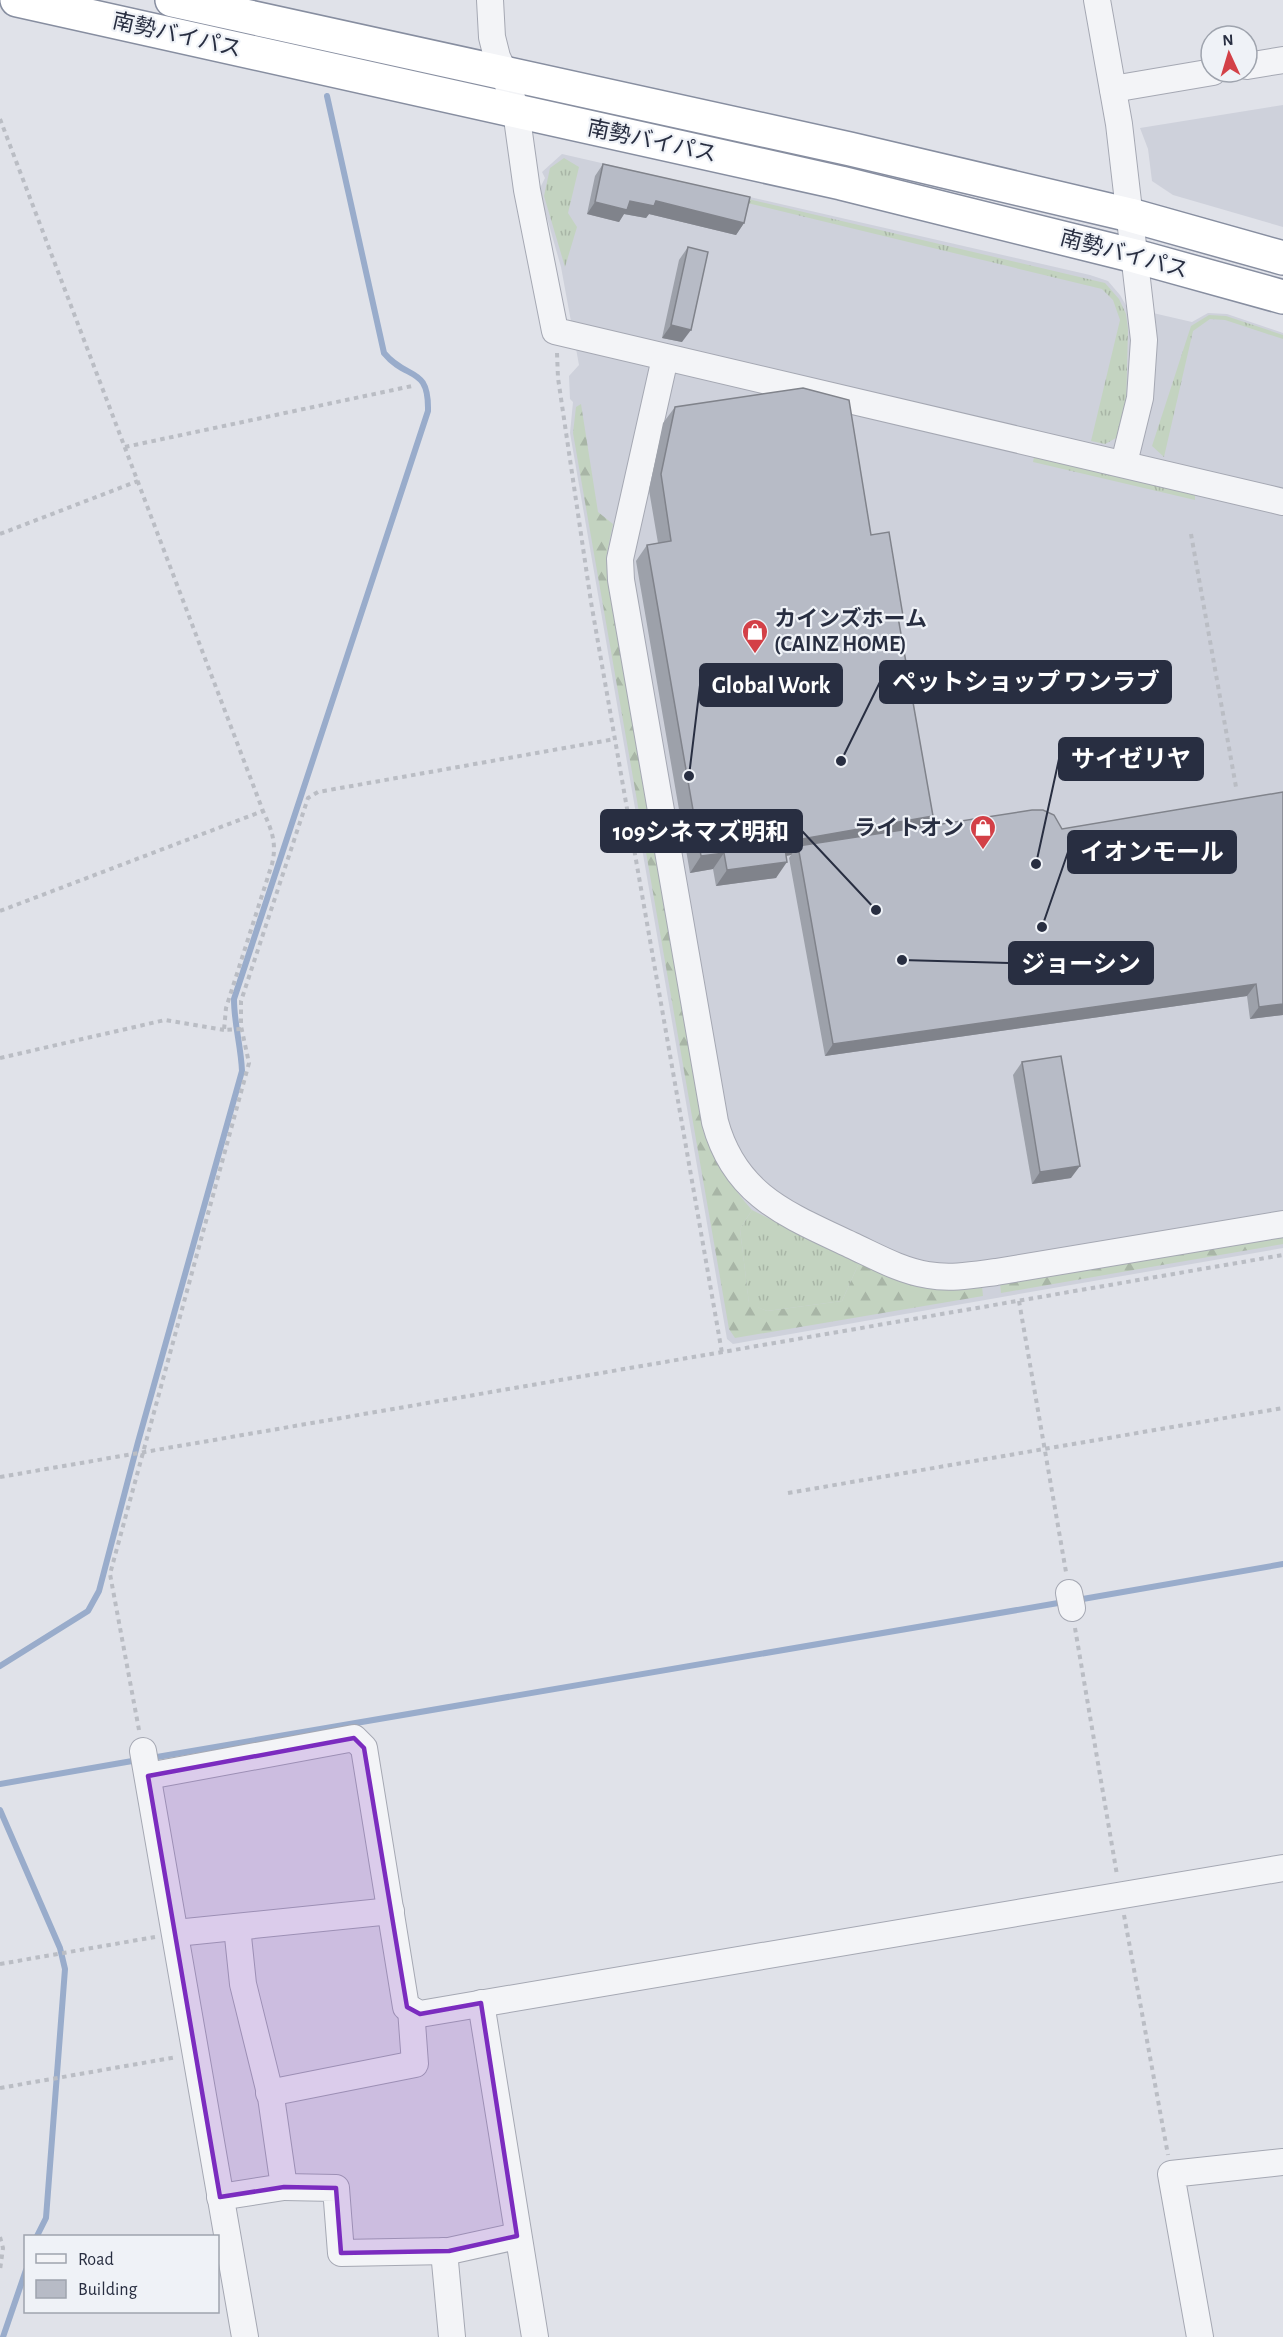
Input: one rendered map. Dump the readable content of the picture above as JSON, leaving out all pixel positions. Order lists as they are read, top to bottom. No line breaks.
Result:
{"streets":{"highway":["南勢バイパス"]},"places":{"shop":["カインズホーム (CAINZ HOME)","ライトオン"],"other":["ペットショップ ワンラブ","Global Work","サイゼリヤ","109シネマズ明和","イオンモール","ジョーシン"]},"legend":["Road","Building"],"north":"top"}
